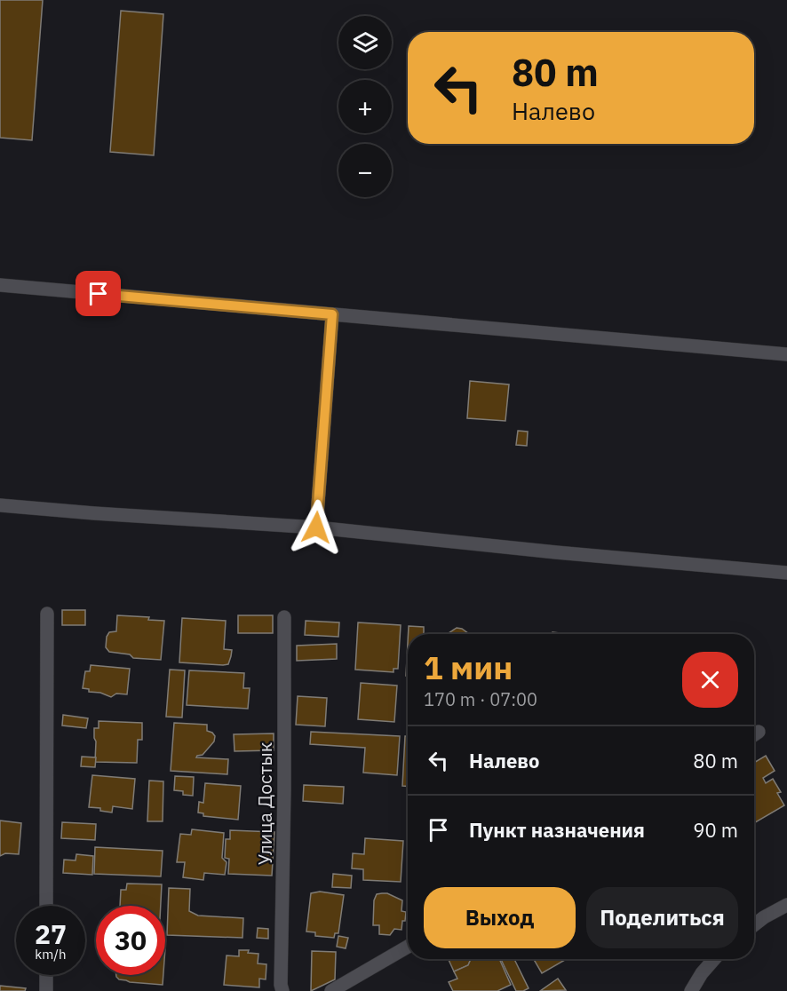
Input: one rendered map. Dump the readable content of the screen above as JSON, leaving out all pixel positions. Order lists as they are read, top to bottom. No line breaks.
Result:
{"streets":{"street":["Улица Достык"]},"page":{"map_buttons":["+","−"],"turn":["80 m","Налево"],"heading":["1 мин","170 m · 07:00"],"list":[{"name":"Налево","value":"80 m"},{"name":"Пункт назначения","value":"90 m"}],"buttons":["Выход","Поделиться"],"speed":"27 km/h","limit":"30"}}
